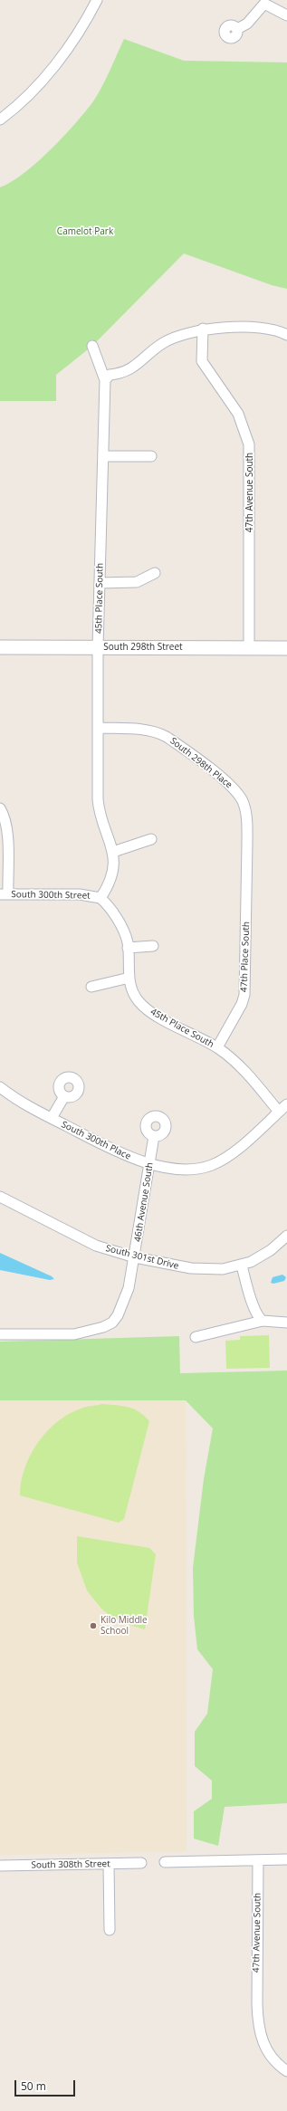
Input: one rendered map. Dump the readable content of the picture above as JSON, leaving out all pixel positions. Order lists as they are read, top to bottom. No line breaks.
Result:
{"streets":{"street":["47th Avenue South","45th Place South","South 298th Street","South 298th Place","South 300th Street","47th Place South","South 300th Place","46th Avenue South","South 301st Drive","South 308th Street"]},"crossings":[["47th Avenue South","South 298th Street"],["45th Place South","South 298th Street"],["45th Place South","South 298th Place"],["45th Place South","South 300th Street"],["45th Place South","47th Place South"],["South 298th Place","47th Place South"],["South 300th Place","46th Avenue South"],["46th Avenue South","South 301st Drive"]],"parks":["Camelot Park"],"places":["Kilo Middle School"],"scale_bar":"50 m"}
